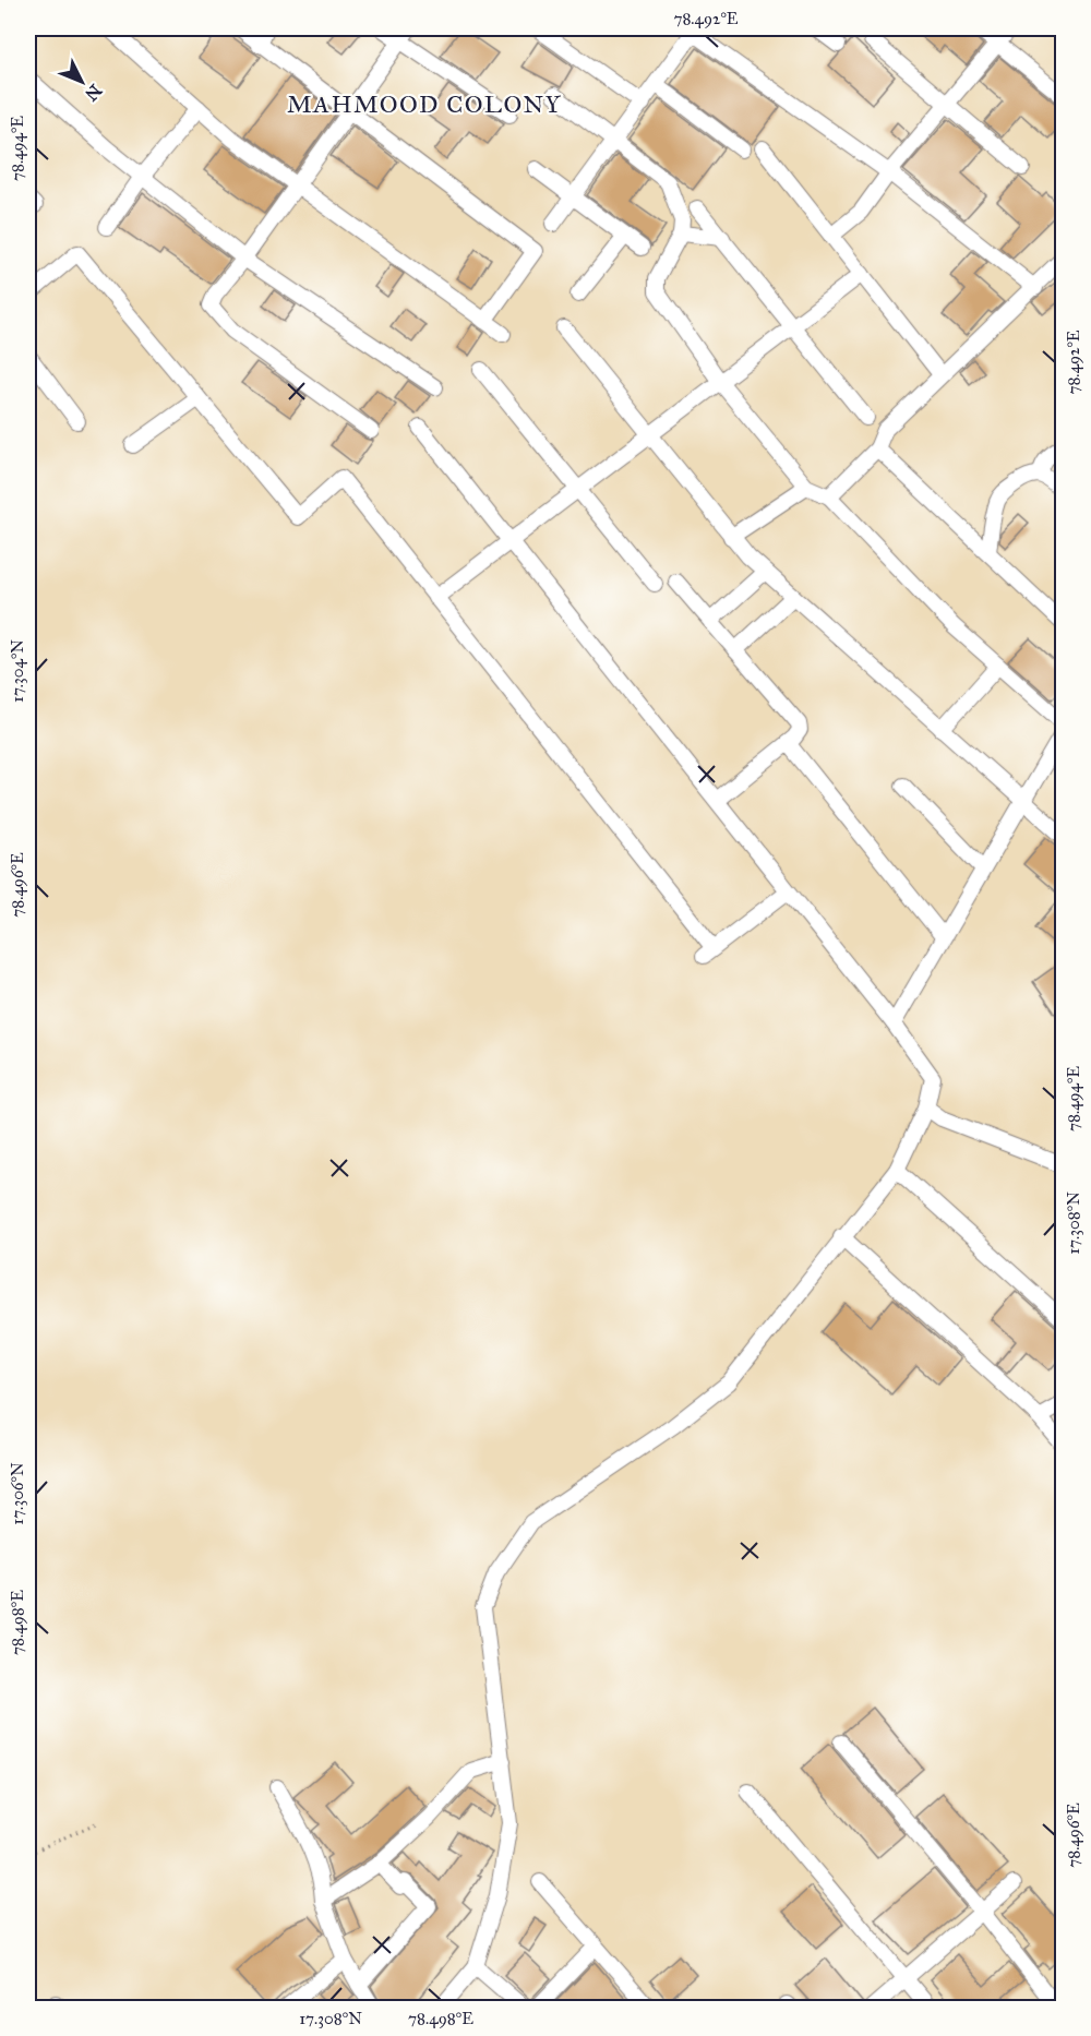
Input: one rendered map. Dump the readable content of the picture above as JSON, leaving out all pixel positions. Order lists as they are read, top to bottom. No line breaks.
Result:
{"districts":["MAHMOOD COLONY"],"north":"bottom right","coordinates":["78.492°E","78.494°E","17.304°N","78.496°E","17.308°N","17.306°N","78.498°E"]}
